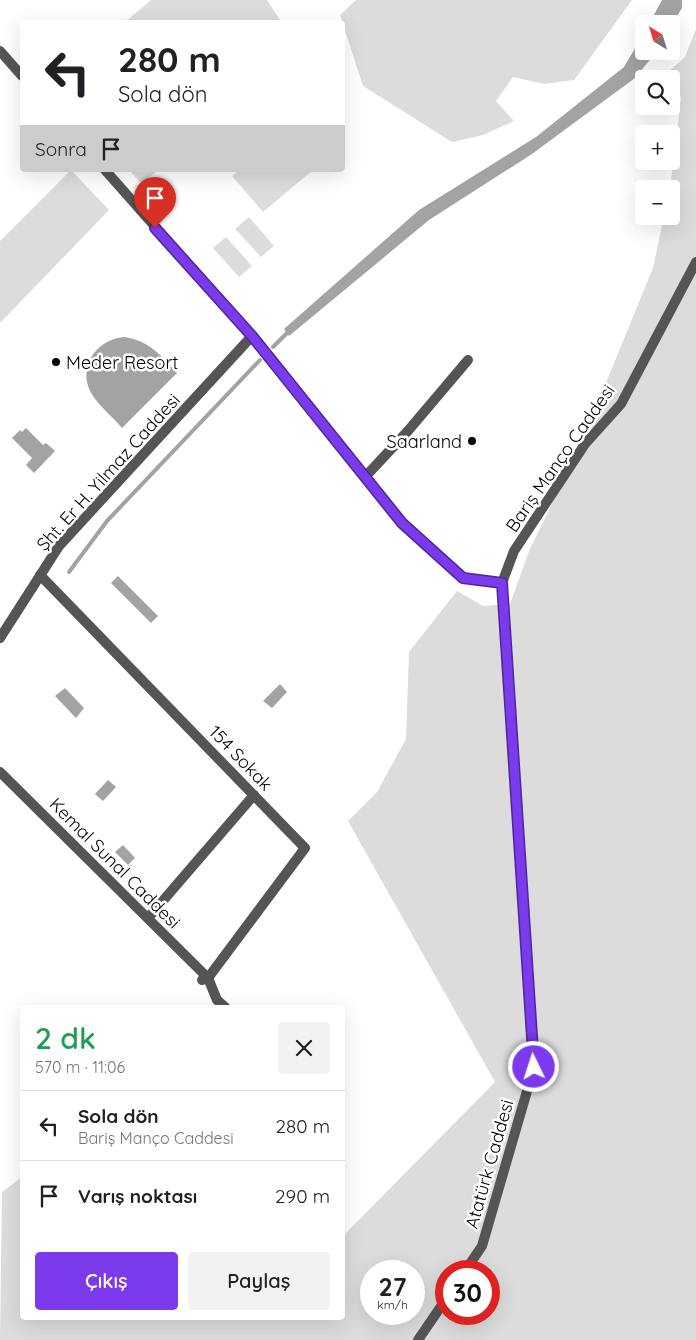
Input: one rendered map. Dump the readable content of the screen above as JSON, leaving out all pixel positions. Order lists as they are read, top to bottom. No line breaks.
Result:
{"streets":{"street":["Bariş Manço Caddesi","Şht. Er H. Yilmaz Caddesi","154 Sokak","Kemal Sunal Caddesi","Atatürk Caddesi"]},"crossings":[["Bariş Manço Caddesi","Atatürk Caddesi"],["Şht. Er H. Yilmaz Caddesi","154 Sokak"],["154 Sokak","Kemal Sunal Caddesi"]],"places":["Meder Resort","Saarland"],"north":"top left","page":{"map_buttons":["+","−"],"turn":["280 m","Sola dön"],"then":"Sonra","heading":["2 dk","570 m · 11:06"],"list":[{"name":"Sola dön","note":"Bariş Manço Caddesi","value":"280 m"},{"name":"Varış noktası","value":"290 m"}],"buttons":["Çıkış","Paylaş"],"speed":"27 km/h","limit":"30"}}
